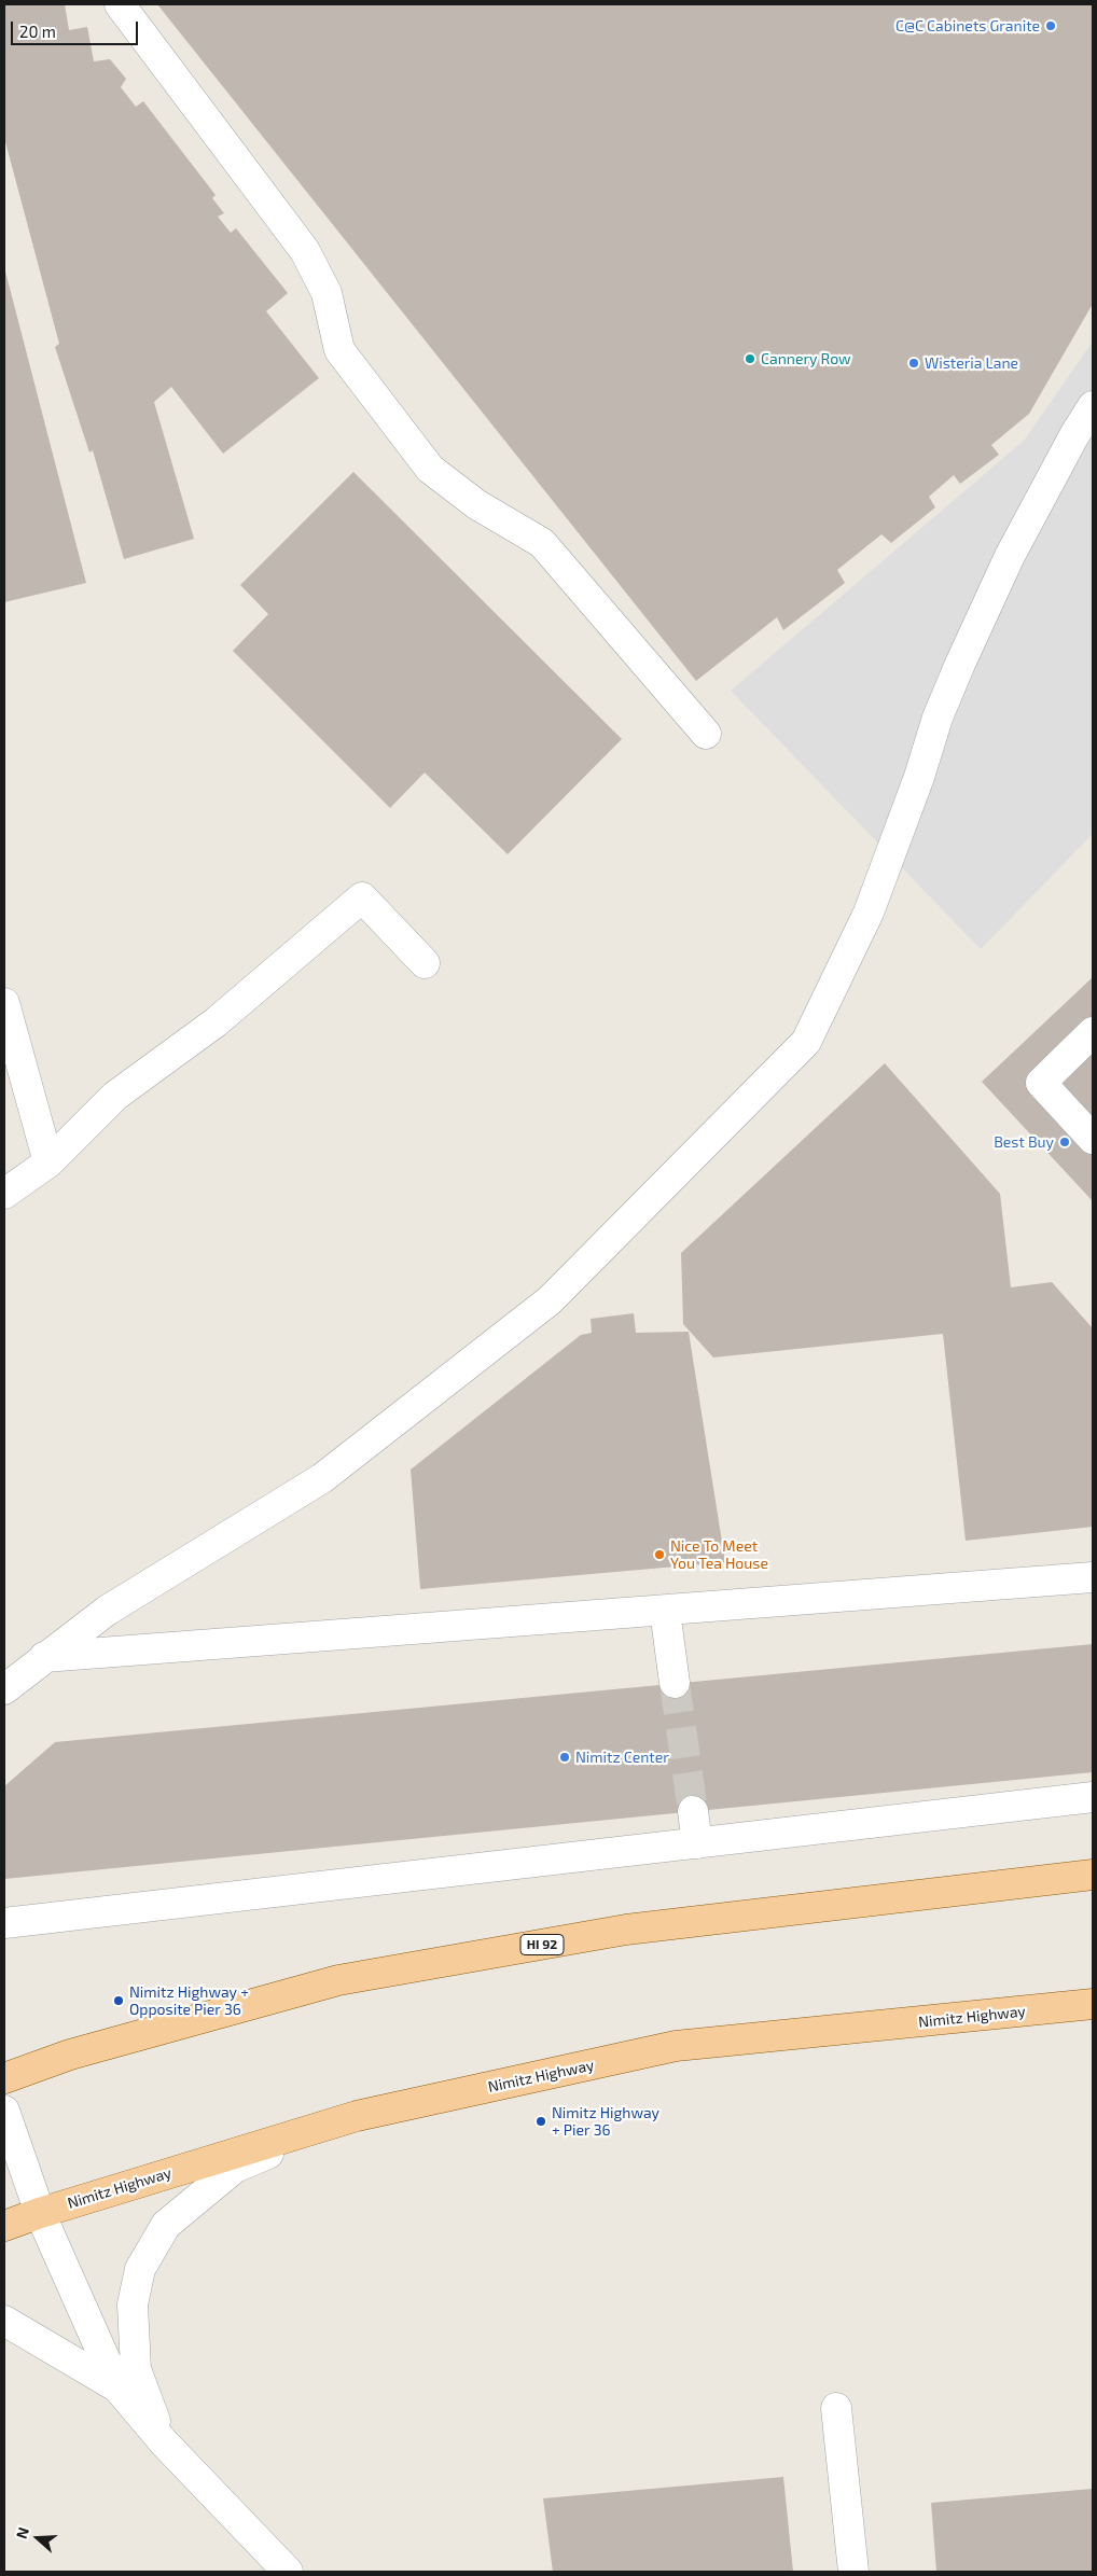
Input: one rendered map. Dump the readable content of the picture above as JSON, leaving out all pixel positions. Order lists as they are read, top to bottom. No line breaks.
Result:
{"streets":{"main road":["HI 92","Nimitz Highway"]},"places":["C@C Cabinets Granite","Cannery Row","Wisteria Lane","Best Buy","Nice To Meet You Tea House","Nimitz Center","Nimitz Highway + Opposite Pier 36","Nimitz Highway + Pier 36"],"scale_bar":"20 m","north":"left"}
